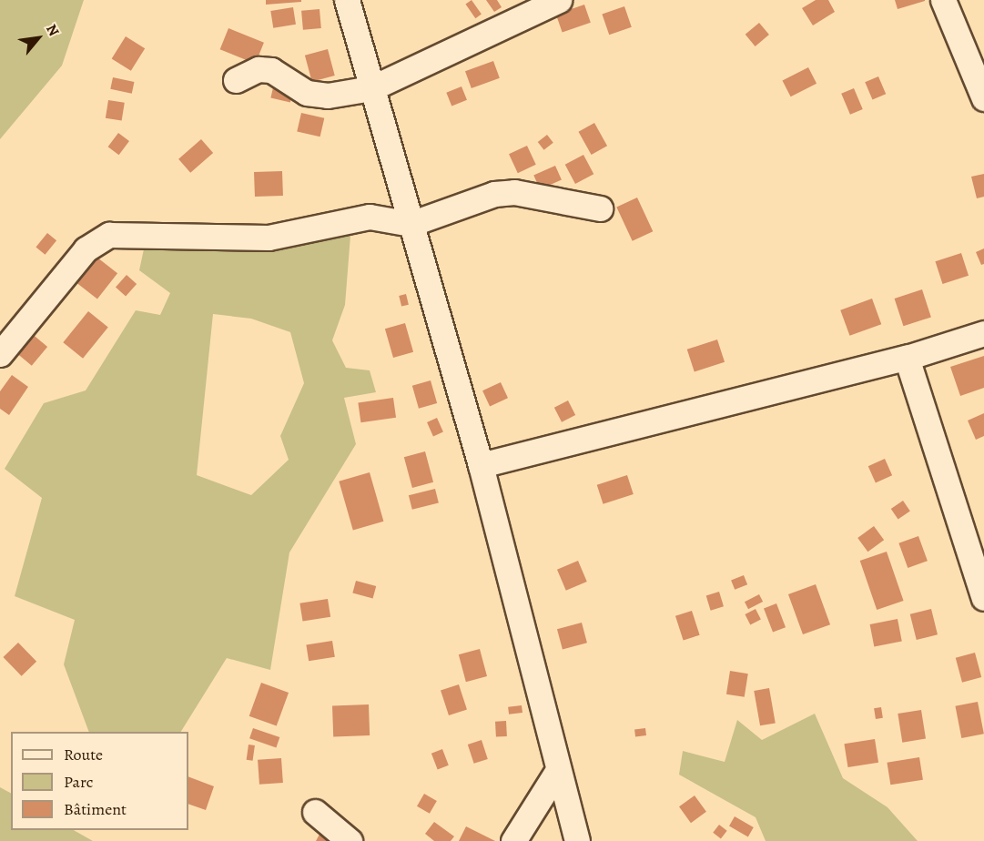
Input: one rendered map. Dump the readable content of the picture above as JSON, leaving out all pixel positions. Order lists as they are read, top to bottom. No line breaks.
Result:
{"legend":["Route","Parc","Bâtiment"],"north":"top right"}
